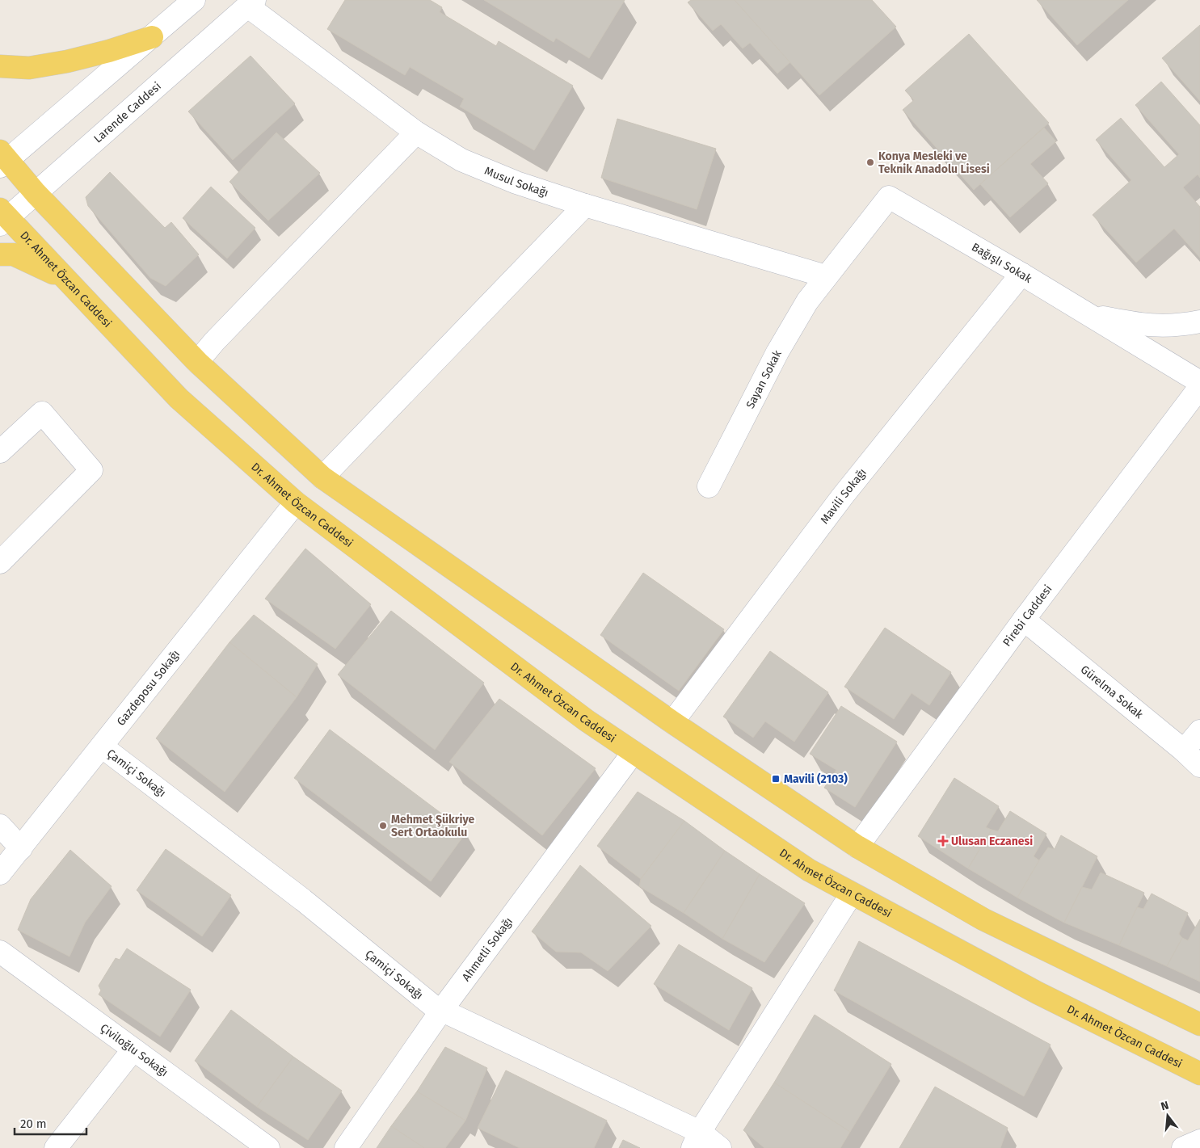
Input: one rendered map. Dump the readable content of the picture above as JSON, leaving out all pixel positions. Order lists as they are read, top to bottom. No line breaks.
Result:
{"streets":{"main road":["Dr. Ahmet Özcan Caddesi"],"street":["Larende Caddesi","Musul Sokağı","Bağışlı Sokak","Sayan Sokak","Mavili Sokağı","Pirebi Caddesi","Gazdeposu Sokağı","Gürelma Sokak","Çamiçi Sokağı","Ahmetli Sokağı","Çiviloğlu Sokağı"]},"crossings":[["Larende Caddesi","Musul Sokağı"],["Larende Caddesi","Dr. Ahmet Özcan Caddesi"],["Musul Sokağı","Bağışlı Sokak"],["Musul Sokağı","Sayan Sokak"],["Bağışlı Sokak","Sayan Sokak"],["Bağışlı Sokak","Mavili Sokağı"],["Dr. Ahmet Özcan Caddesi","Gazdeposu Sokağı"],["Dr. Ahmet Özcan Caddesi","Ahmetli Sokağı"],["Pirebi Caddesi","Gürelma Sokak"],["Gazdeposu Sokağı","Çamiçi Sokağı"],["Çamiçi Sokağı","Ahmetli Sokağı"]],"places":{"other":["Konya Mesleki ve Teknik Anadolu Lisesi","Mehmet Şükriye Sert Ortaokulu"],"transit":["Mavili (2103)"],"health":["Ulusan Eczanesi"]},"scale_bar":"20 m","north":"top"}
